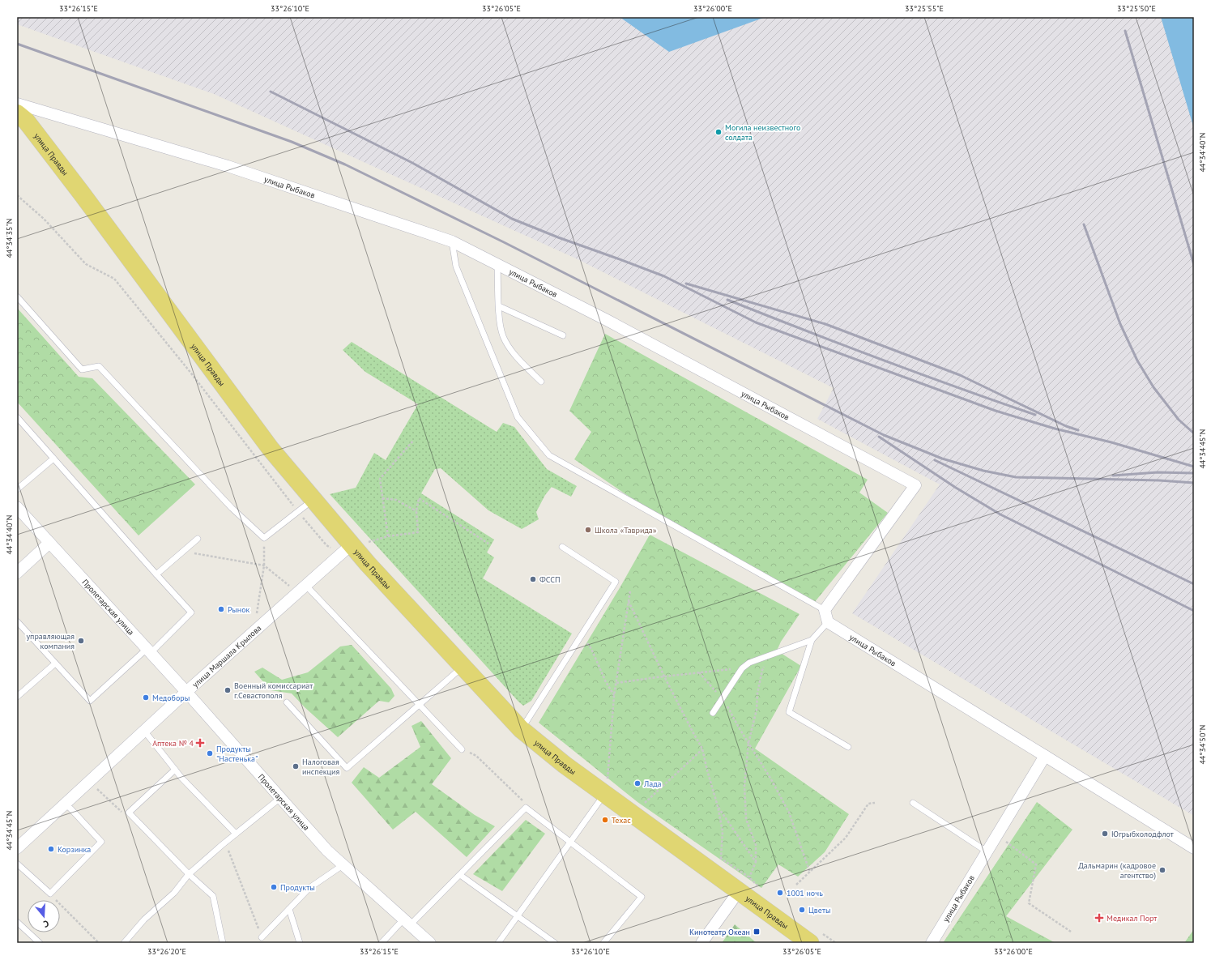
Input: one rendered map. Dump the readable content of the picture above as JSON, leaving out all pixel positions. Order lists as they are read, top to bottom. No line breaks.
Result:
{"streets":{"main road":["улица Правды"],"street":["улица Рыбаков","Пролетарская улица","улица Маршала Крылова"]},"crossings":[["улица Правды","улица Маршала Крылова"],["Пролетарская улица","улица Маршала Крылова"]],"places":{"other":["Могила неизвестного солдата","Школа «Таврида»","ФССП","Рынок","управляющая компания","Военный комиссариат г.Севастополя","Медоборы","Продукты \"Настенька\"","Налоговая инспекция","Лада","Техас","Югрыбхолодфлот","Корзинка","Дальмарин (кадровое агентство)","Продукты","1001 ночь","Цветы"],"health":["Аптека № 4","Медикал Порт"],"transit":["Кинотеатр Океан"]},"north":"bottom","coordinates":["33°26'15\"E","33°26'10\"E","33°26'05\"E","33°26'00\"E","33°25'55\"E","33°25'50\"E","44°34'40\"N","44°34'35\"N","44°34'45\"N","44°34'50\"N","33°26'20\"E"]}
